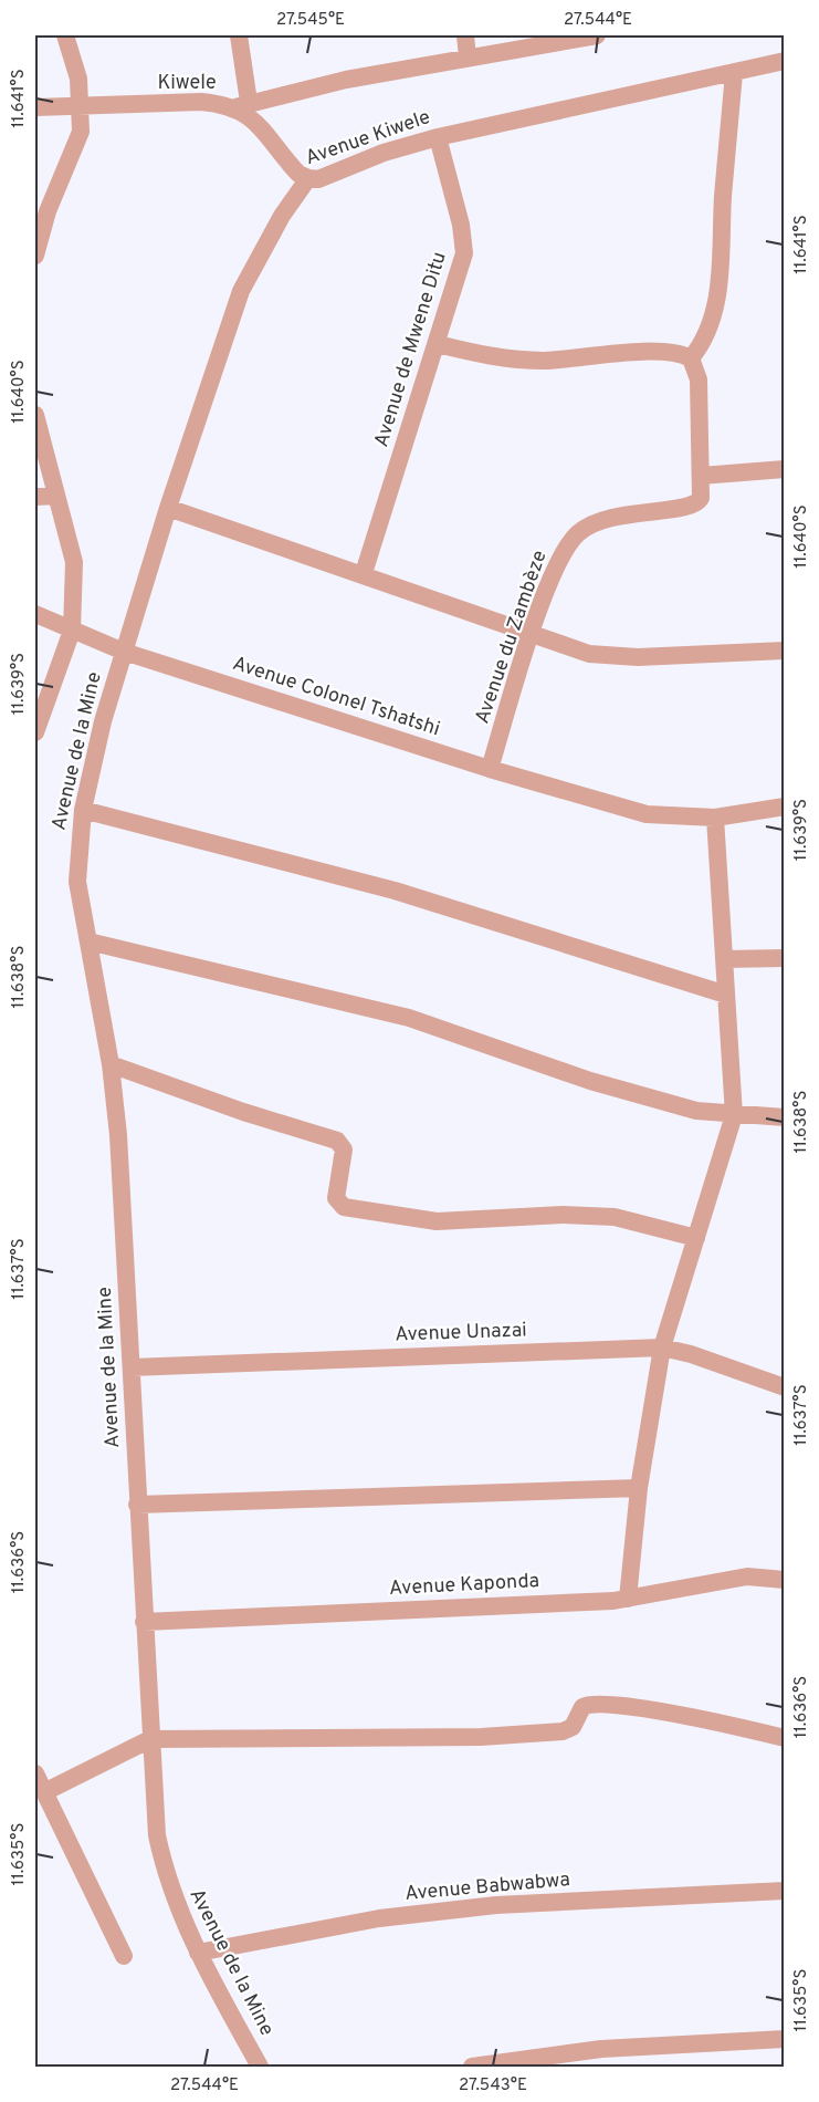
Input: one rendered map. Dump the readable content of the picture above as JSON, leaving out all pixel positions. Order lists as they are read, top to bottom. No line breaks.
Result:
{"streets":{"street":["Kiwele","Avenue Kiwele","Avenue de Mwene Ditu","Avenue du Zambèze","Avenue Colonel Tshatshi","Avenue de la Mine","Avenue Unazai","Avenue Kaponda","Avenue Babwabwa"]},"crossings":[["Kiwele","Avenue Kiwele"],["Avenue Kiwele","Avenue de Mwene Ditu"],["Avenue Kiwele","Avenue Colonel Tshatshi"],["Avenue Kiwele","Avenue de la Mine"],["Avenue du Zambèze","Avenue Colonel Tshatshi"],["Avenue Colonel Tshatshi","Avenue de la Mine"],["Avenue de la Mine","Avenue Unazai"],["Avenue de la Mine","Avenue Kaponda"],["Avenue de la Mine","Avenue Babwabwa"]],"coordinates":["27.545°E","27.544°E","11.641°S","11.640°S","11.639°S","11.638°S","11.637°S","11.636°S","11.635°S","27.543°E"]}
